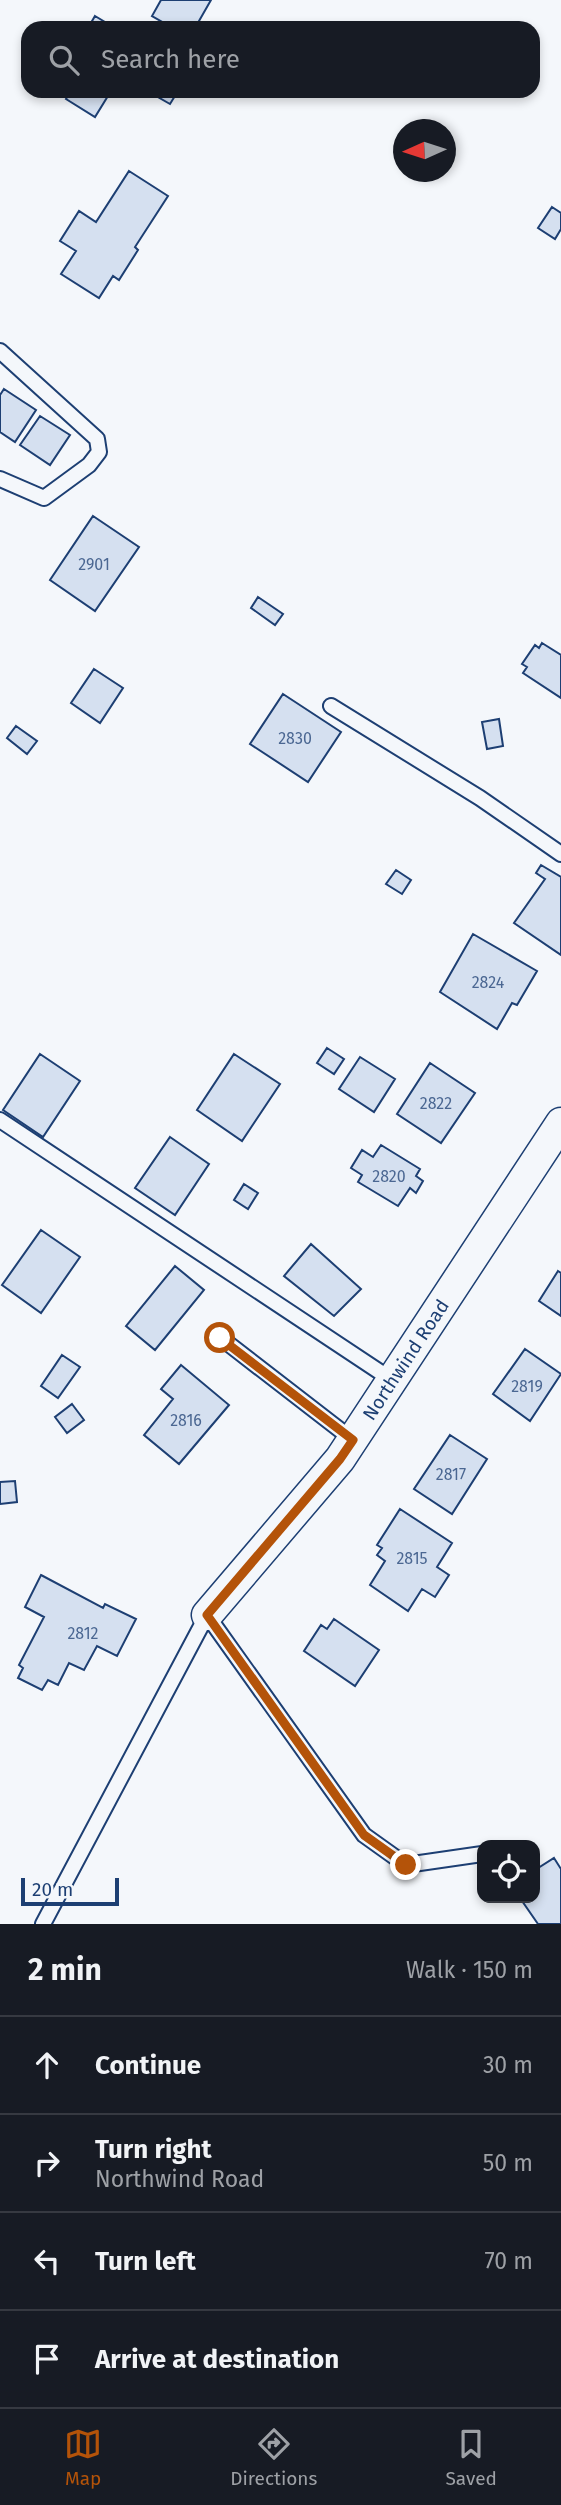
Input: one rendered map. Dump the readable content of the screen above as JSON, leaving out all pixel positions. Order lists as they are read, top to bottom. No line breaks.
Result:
{"streets":{"street":["Northwind Road"]},"house_numbers":["2901","2830","2824","2822","2820","2819","2816","2817","2815","2812"],"scale_bar":"20 m","north":"left","page":{"search":"Search here","scale":"20 m","heading":["2 min","Walk · 150 m"],"list":[["Continue","30 m"],["Turn right","Northwind Road","50 m"],["Turn left","70 m"],"Arrive at destination"],"nav":["Map","Directions","Saved"]}}
